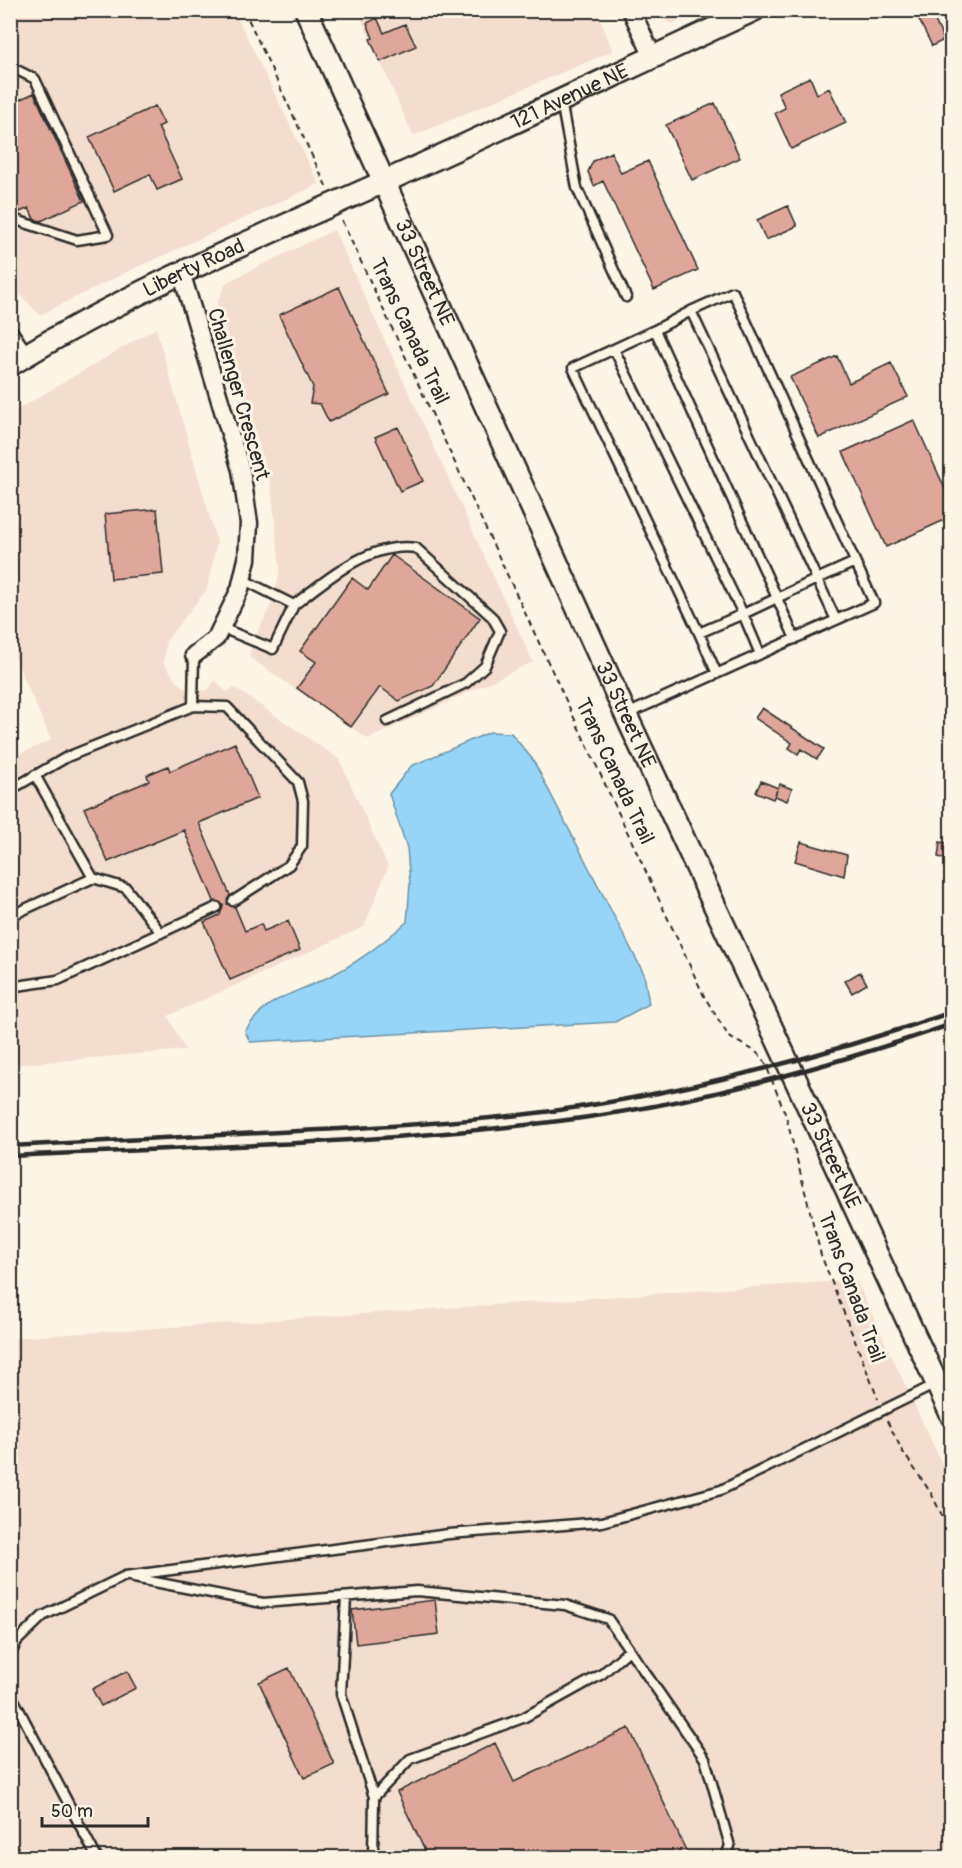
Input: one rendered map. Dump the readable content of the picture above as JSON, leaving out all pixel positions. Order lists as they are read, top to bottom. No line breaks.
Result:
{"streets":{"street":["121 Avenue NE","Liberty Road","33 Street NE","Challenger Crescent"],"path":["Trans Canada Trail"]},"crossings":[["121 Avenue NE","Liberty Road"],["121 Avenue NE","33 Street NE"],["Liberty Road","33 Street NE"],["Liberty Road","Trans Canada Trail"],["Liberty Road","Challenger Crescent"]],"scale_bar":"50 m"}
